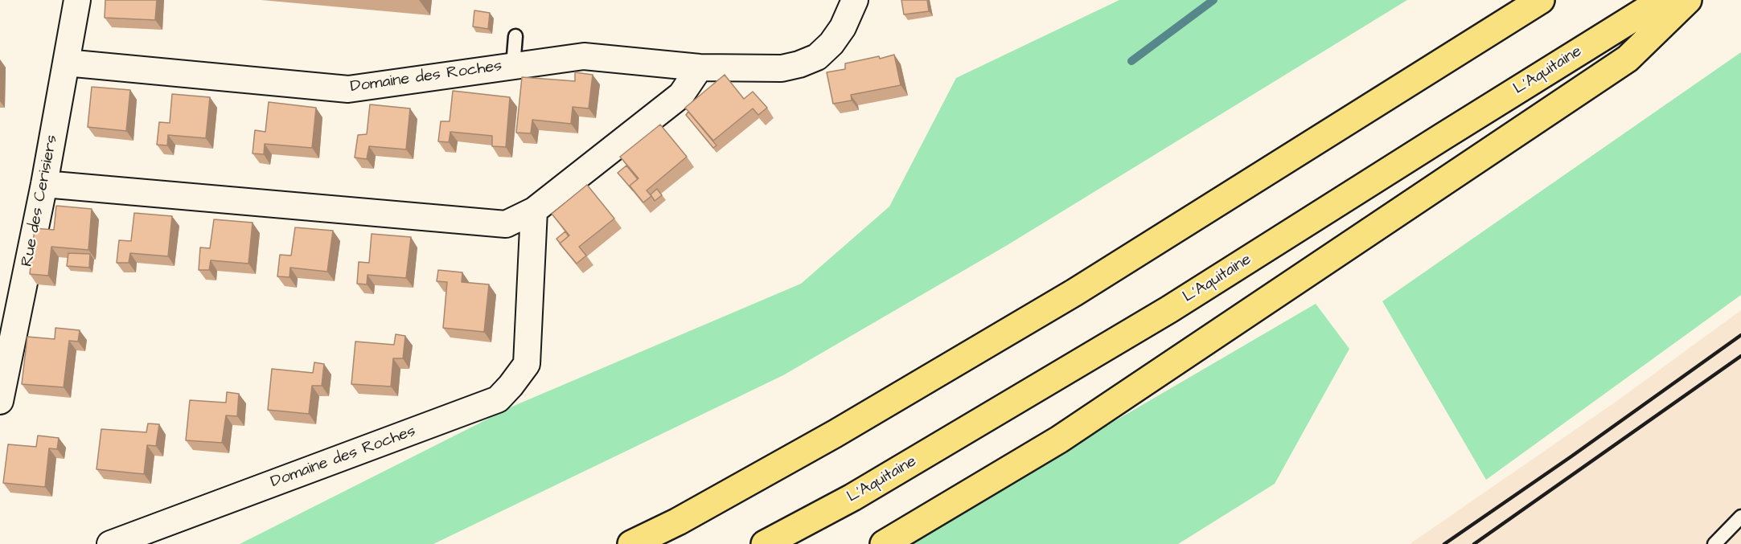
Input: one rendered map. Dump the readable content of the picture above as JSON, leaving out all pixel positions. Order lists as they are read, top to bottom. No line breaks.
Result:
{"streets":{"highway":["L'Aquitaine"],"street":["Domaine des Roches","Rue des Cerisiers"]},"crossings":[["Domaine des Roches","Rue des Cerisiers"]]}
